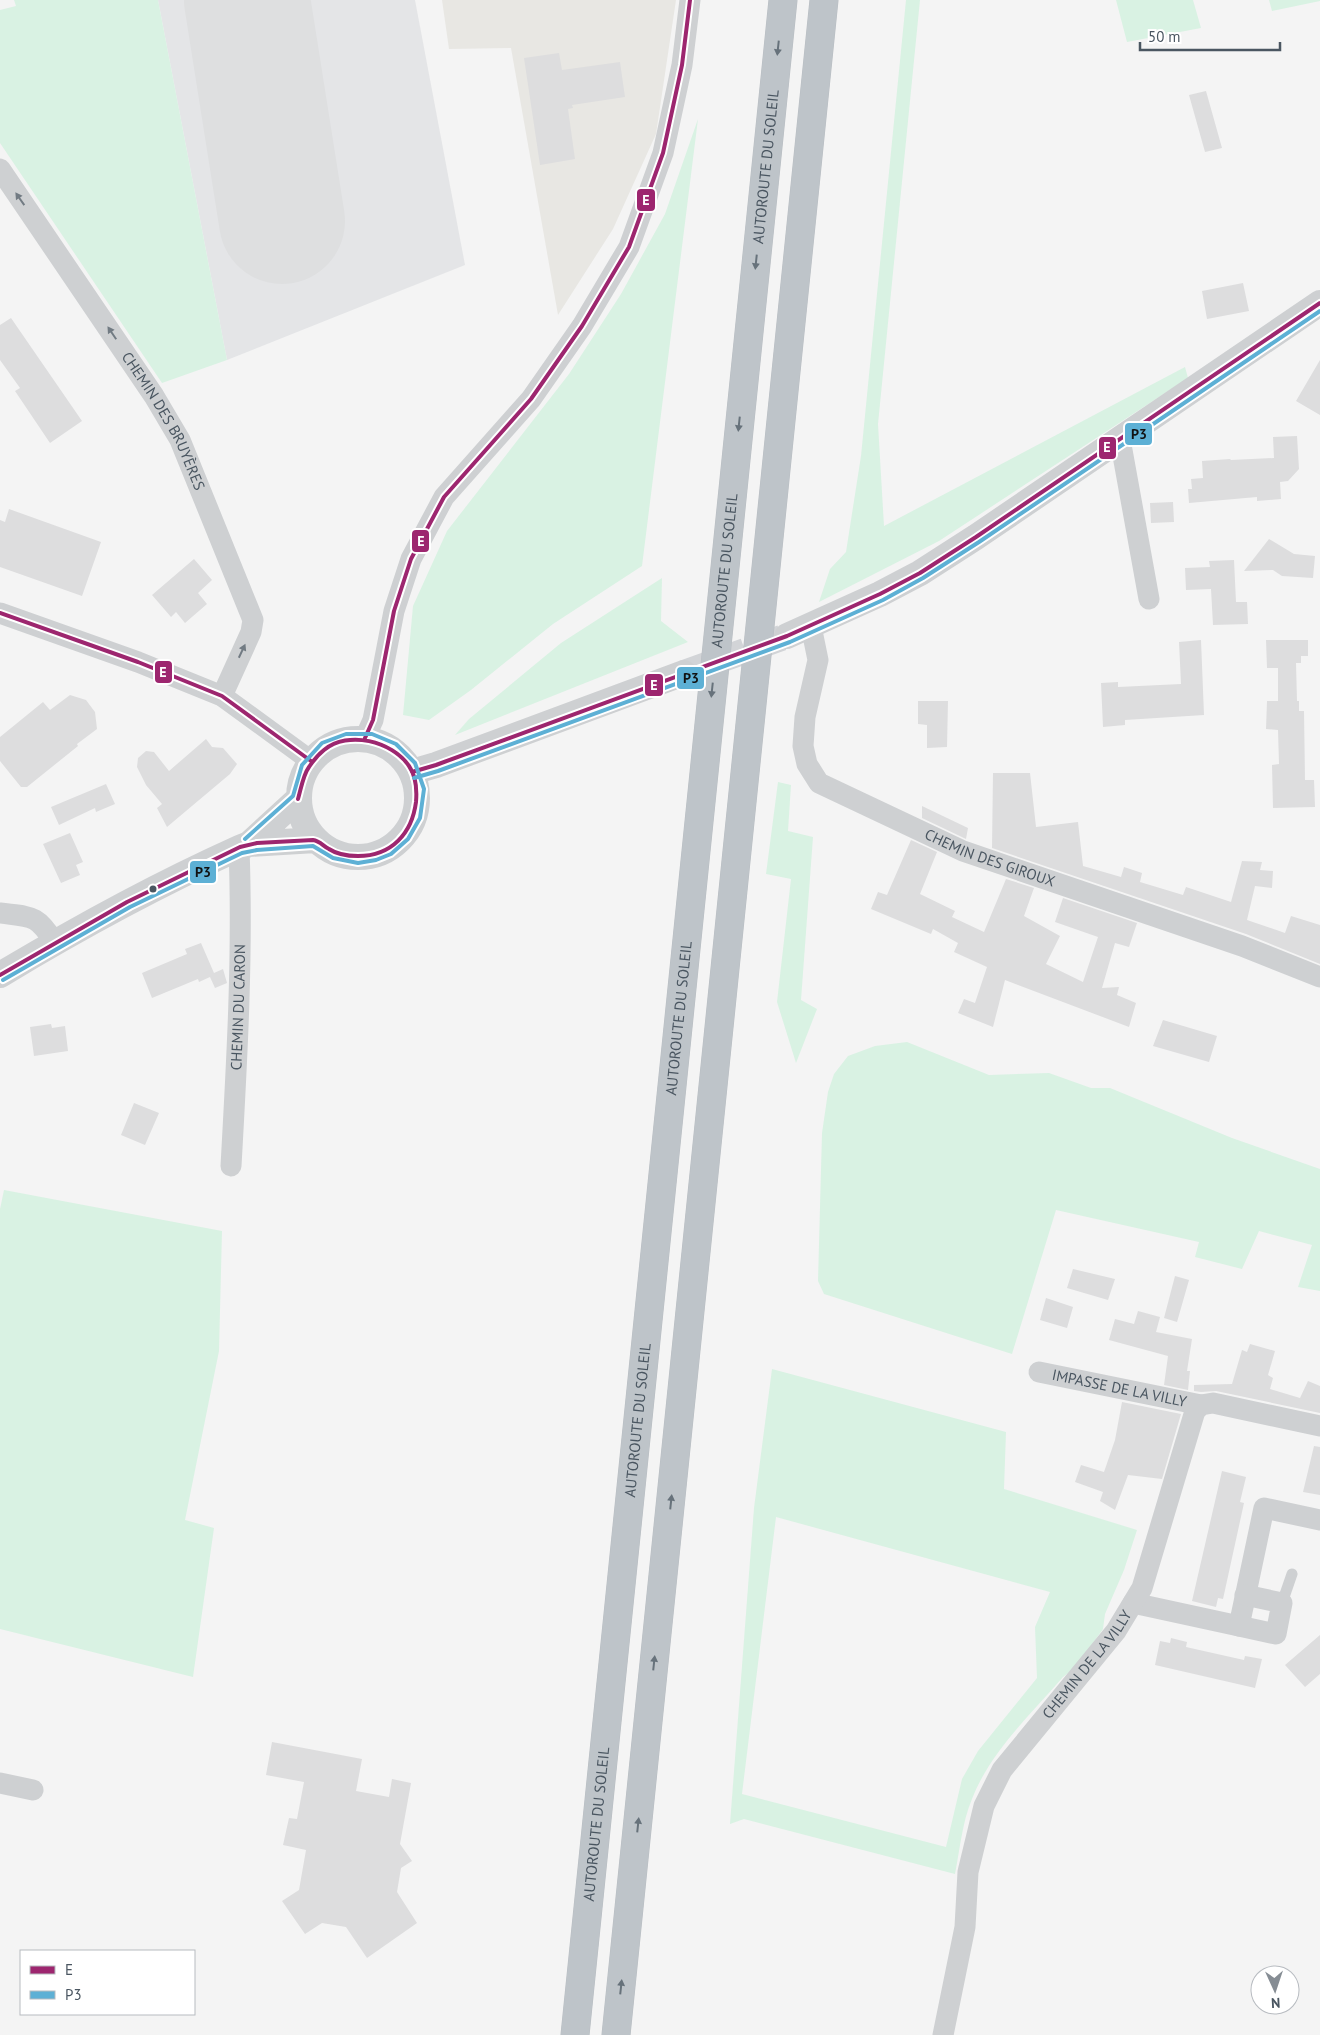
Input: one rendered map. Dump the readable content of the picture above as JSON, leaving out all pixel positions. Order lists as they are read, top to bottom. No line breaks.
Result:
{"streets":{"highway":["AUTOROUTE DU SOLEIL"],"street":["CHEMIN DES BRUYÈRES","CHEMIN DES GIROUX","CHEMIN DU CARON","IMPASSE DE LA VILLY","CHEMIN DE LA VILLY"]},"crossings":[["IMPASSE DE LA VILLY","CHEMIN DE LA VILLY"]],"one_way":["CHEMIN DES BRUYÈRES"],"lines":["transit line E","transit line P3"],"legend":["E","P3"],"scale_bar":"50 m","north":"bottom"}
